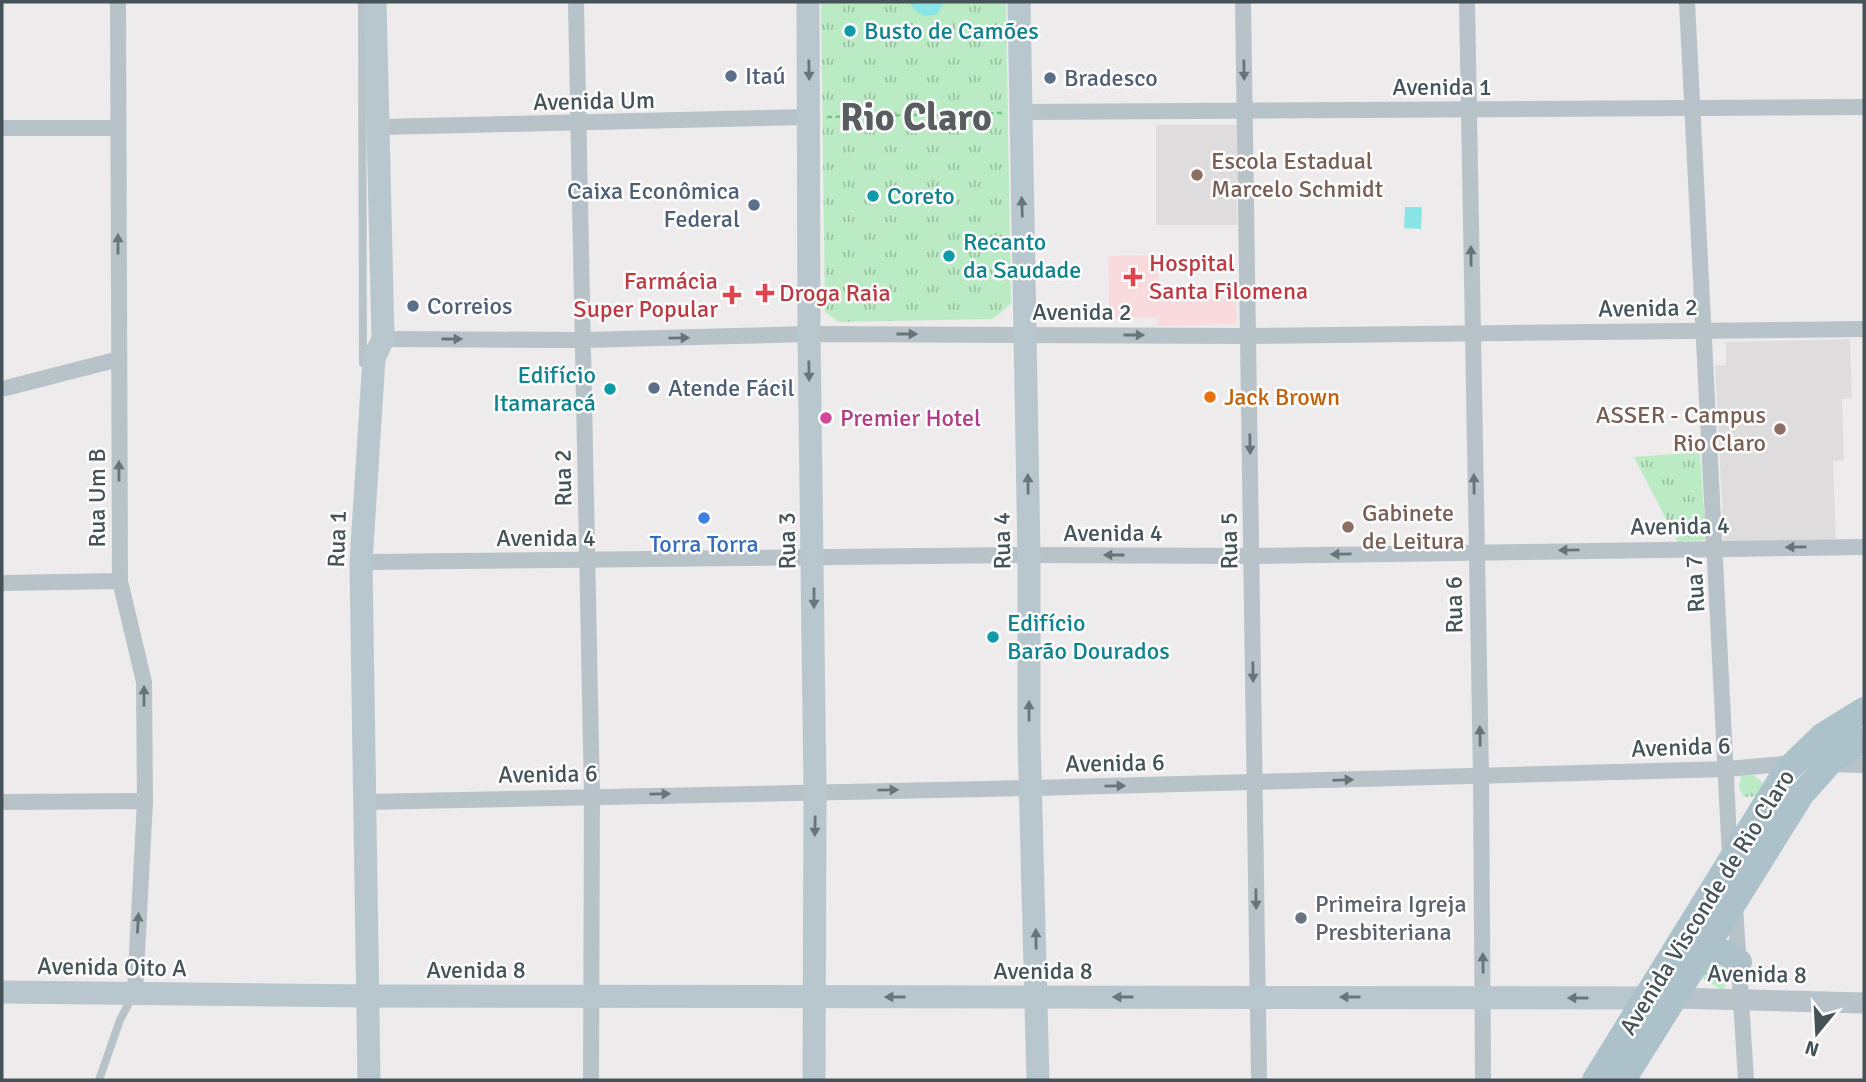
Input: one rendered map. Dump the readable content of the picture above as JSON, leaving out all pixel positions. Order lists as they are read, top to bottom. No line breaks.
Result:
{"streets":{"main road":["Rua 1","Rua 3","Rua 4","Avenida Visconde de Rio Claro","Avenida Oito A","Avenida 8"],"street":["Avenida 1","Avenida Um","Avenida 2","Rua 2","Rua Um B","Avenida 4","Rua 5","Rua 7","Rua 6","Avenida 6"]},"crossings":[["Avenida 1","Rua 4"],["Avenida 1","Rua 5"],["Avenida 1","Rua 7"],["Avenida 1","Rua 6"],["Avenida Um","Rua 2"],["Avenida Um","Rua 1"],["Avenida Um","Rua 3"],["Avenida 2","Rua 2"],["Avenida 2","Rua 1"],["Avenida 2","Rua 3"],["Avenida 2","Rua 4"],["Avenida 2","Rua 5"],["Avenida 2","Rua 7"],["Avenida 2","Rua 6"],["Rua 2","Avenida 4"],["Rua 2","Avenida 6"],["Rua 2","Avenida 8"],["Rua Um B","Avenida Oito A"],["Avenida 4","Rua 1"],["Avenida 4","Rua 3"],["Avenida 4","Rua 4"],["Avenida 4","Rua 5"],["Avenida 4","Rua 7"],["Avenida 4","Rua 6"],["Rua 1","Avenida 6"],["Rua 1","Avenida 8"],["Rua 3","Avenida 6"],["Rua 3","Avenida 8"],["Rua 4","Avenida 6"],["Rua 4","Avenida 8"],["Rua 5","Avenida 6"],["Rua 5","Avenida 8"],["Rua 7","Avenida 6"],["Rua 7","Avenida Visconde de Rio Claro"],["Rua 7","Avenida 8"],["Rua 6","Avenida 6"],["Rua 6","Avenida 8"],["Avenida 6","Avenida Visconde de Rio Claro"],["Avenida Visconde de Rio Claro","Avenida 8"],["Avenida Oito A","Avenida 8"]],"one_way":["Avenida 2","Rua Um B","Avenida 4","Rua 3","Rua 4","Rua 5","Rua 6","Avenida 6","Avenida 8"],"districts":["Rio Claro"],"places":{"other":["Busto de Camões","Itaú","Bradesco","Escola Estadual Marcelo Schmidt","Coreto","Caixa Econômica Federal","Recanto da Saudade","Correios","Atende Fácil","Edifício Itamaracá","Jack Brown","Premier Hotel","ASSER - Campus Rio Claro","Torra Torra","Gabinete de Leitura","Edifício Barão Dourados","Primeira Igreja Presbiteriana"],"health":["Hospital Santa Filomena","Droga Raia","Farmácia Super Popular"]},"north":"bottom"}
